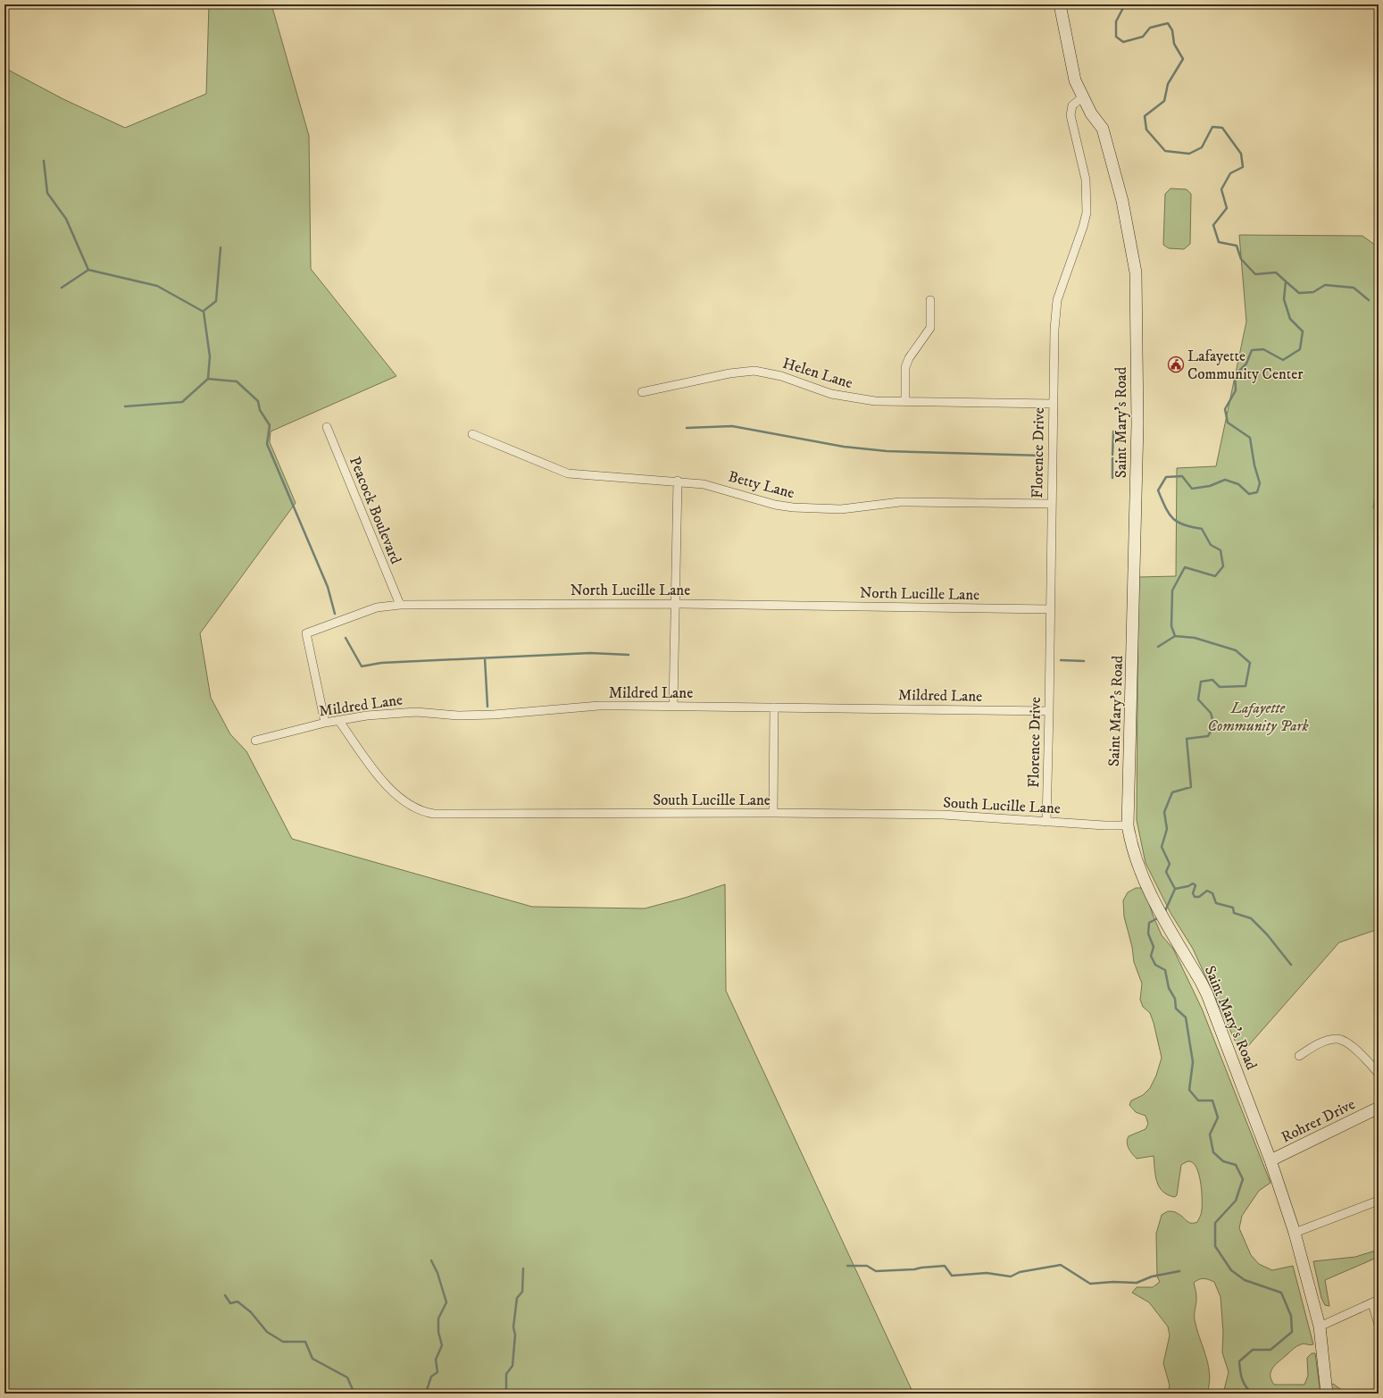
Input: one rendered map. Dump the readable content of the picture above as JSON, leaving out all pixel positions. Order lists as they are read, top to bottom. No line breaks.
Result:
{"streets":{"street":["Helen Lane","Saint Mary's Road","Florence Drive","Betty Lane","Peacock Boulevard","North Lucille Lane","Mildred Lane","South Lucille Lane","Rohrer Drive"]},"crossings":[["Helen Lane","Florence Drive"],["Saint Mary's Road","Florence Drive"],["Saint Mary's Road","South Lucille Lane"],["Saint Mary's Road","Rohrer Drive"],["Florence Drive","Betty Lane"],["Florence Drive","North Lucille Lane"],["Florence Drive","Mildred Lane"],["Florence Drive","South Lucille Lane"],["Peacock Boulevard","North Lucille Lane"],["North Lucille Lane","Mildred Lane"],["Mildred Lane","South Lucille Lane"]],"parks":["Lafayette Community Park"],"places":{"public building":["Lafayette Community Center"]}}
